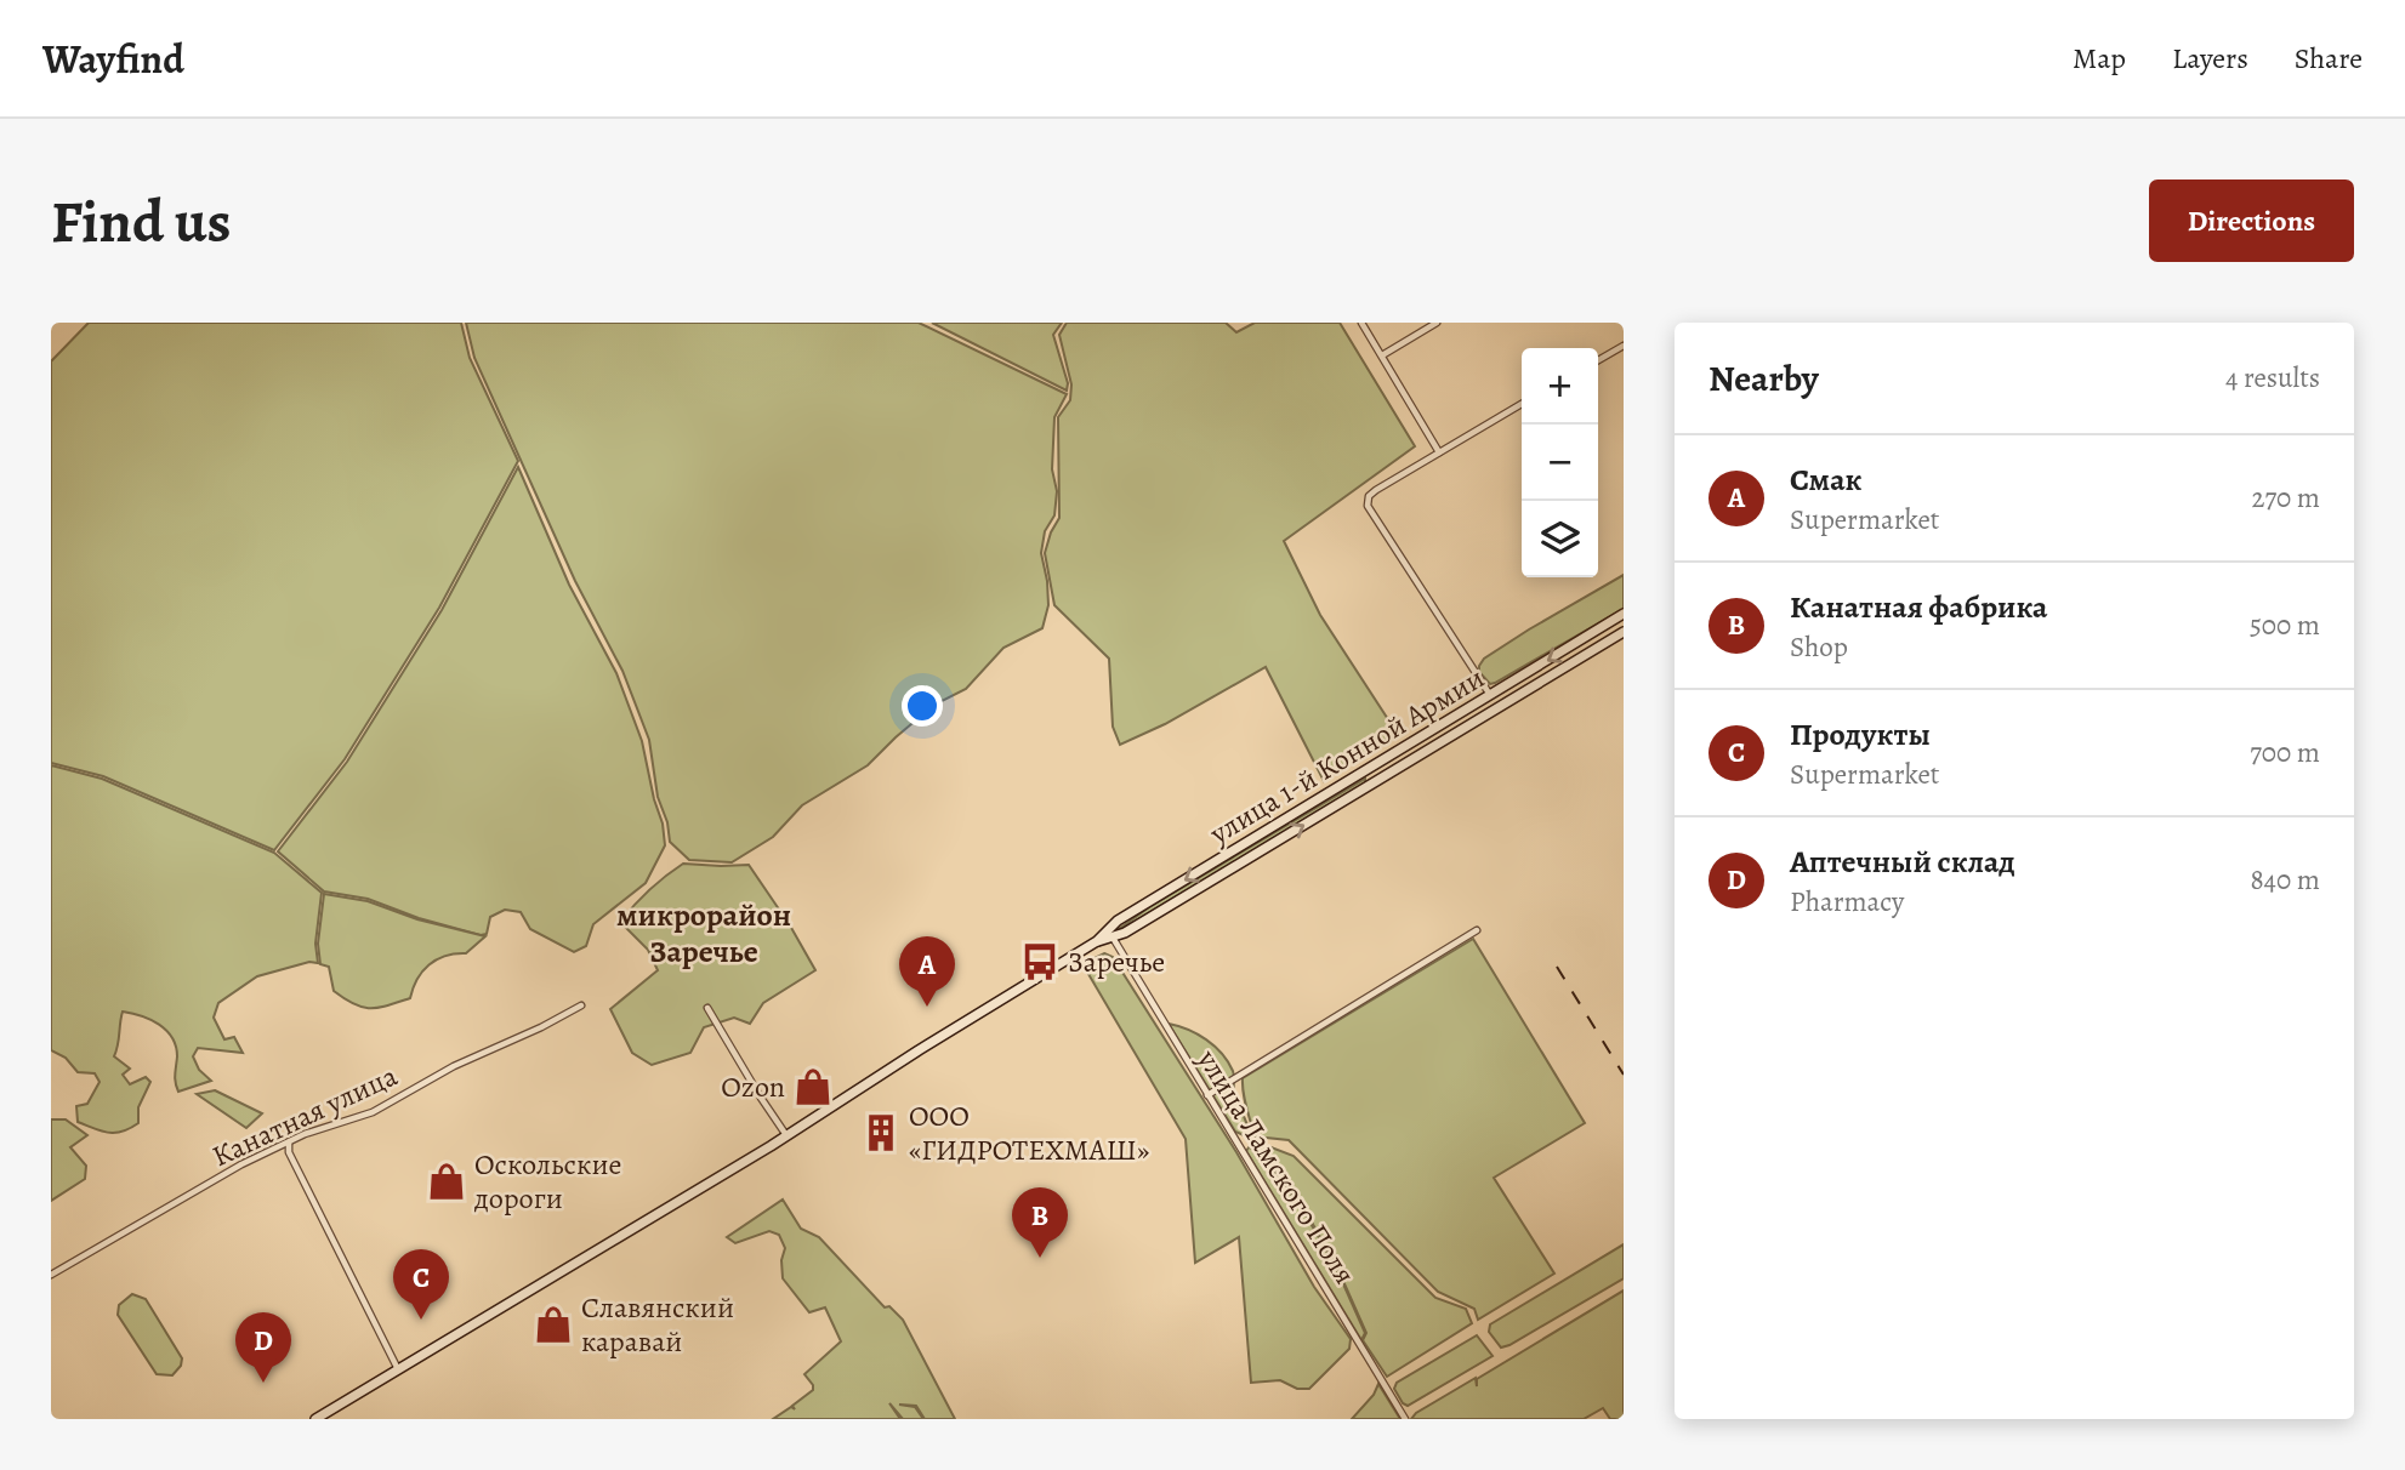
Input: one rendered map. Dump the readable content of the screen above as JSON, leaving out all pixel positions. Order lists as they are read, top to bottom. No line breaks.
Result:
{"streets":{"main road":["улица 1-й Конной Армии"],"street":["Канатная улица","улица Ламского Поля"]},"crossings":[["улица 1-й Конной Армии","улица Ламского Поля"]],"districts":["микрорайон Заречье"],"places":{"bus stop":["Заречье"],"shop":["Ozon","Оскольские дороги","Славянский каравай"],"building":["ООО «ГИДРОТЕХМАШ»"]},"page":{"header":"Wayfind","nav":["Map","Layers","Share"],"buttons":"Directions","title":"Find us","heading":["Nearby","4 results"],"map_buttons":["+","−"],"list":[{"mark":"A","name":"Смак","note":"Supermarket","value":"270 m"},{"mark":"B","name":"Канатная фабрика","note":"Shop","value":"500 m"},{"mark":"C","name":"Продукты","note":"Supermarket","value":"700 m"},{"mark":"D","name":"Аптечный склад","note":"Pharmacy","value":"840 m"}],"pins":["A","B","C","D"]}}
